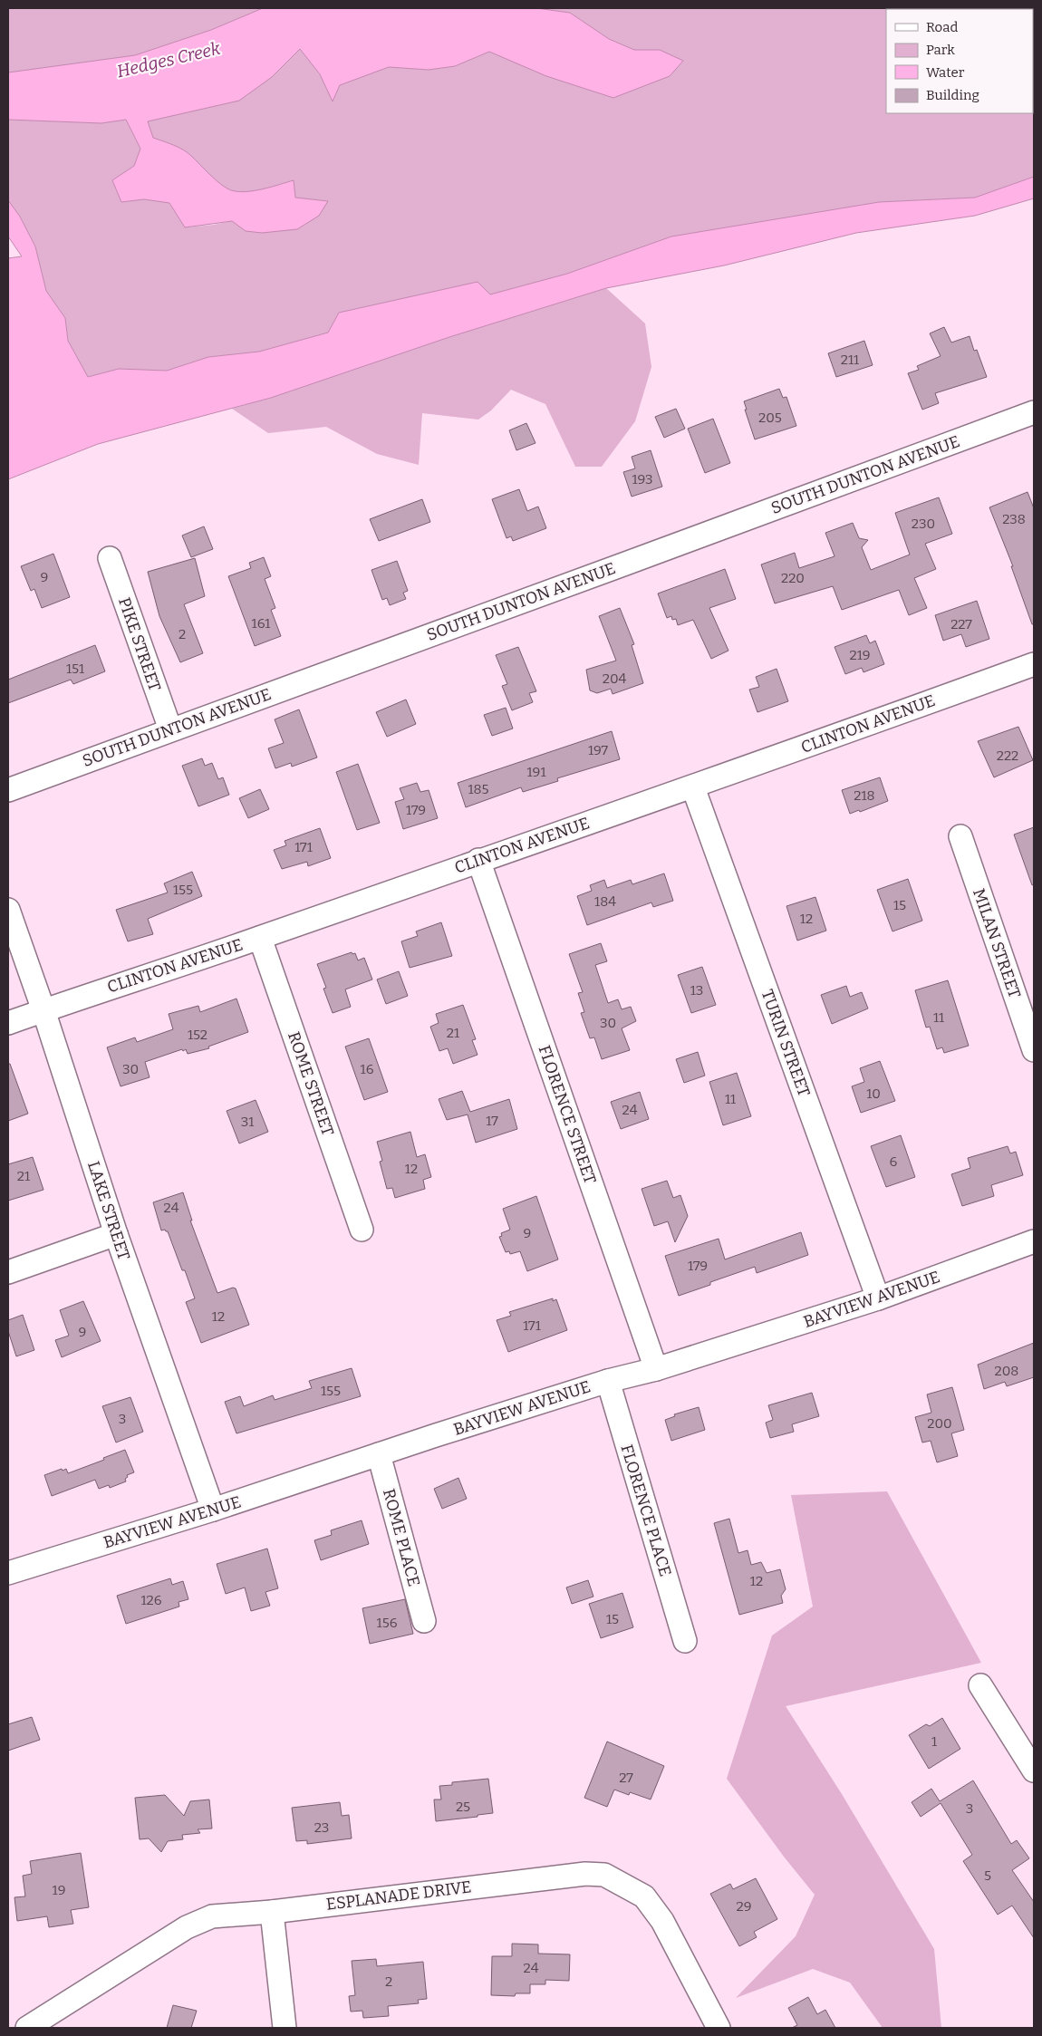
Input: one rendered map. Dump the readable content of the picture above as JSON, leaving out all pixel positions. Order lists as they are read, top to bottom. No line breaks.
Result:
{"streets":{"street":["SOUTH DUNTON AVENUE","PIKE STREET","CLINTON AVENUE","MILAN STREET","TURIN STREET","ROME STREET","FLORENCE STREET","LAKE STREET","BAYVIEW AVENUE","FLORENCE PLACE","ROME PLACE","ESPLANADE DRIVE"]},"crossings":[["SOUTH DUNTON AVENUE","PIKE STREET"],["CLINTON AVENUE","TURIN STREET"],["CLINTON AVENUE","ROME STREET"],["CLINTON AVENUE","FLORENCE STREET"],["CLINTON AVENUE","LAKE STREET"],["TURIN STREET","BAYVIEW AVENUE"],["FLORENCE STREET","BAYVIEW AVENUE"],["LAKE STREET","BAYVIEW AVENUE"],["BAYVIEW AVENUE","FLORENCE PLACE"],["BAYVIEW AVENUE","ROME PLACE"]],"water":["Hedges Creek"],"house_numbers":["211","205","193","238","230","9","220","161","227","2","219","151","204","197","222","191","185","218","179","171","155","184","15","12","13","11","30","21","152","30","16","10","11","24","17","31","6","12","21","24","9","179","12","171","9","208","155","3","200","12","126","15","156","1","27","25","3","23","5","19","29","24","2"],"legend":["Road","Park","Water","Building"]}
